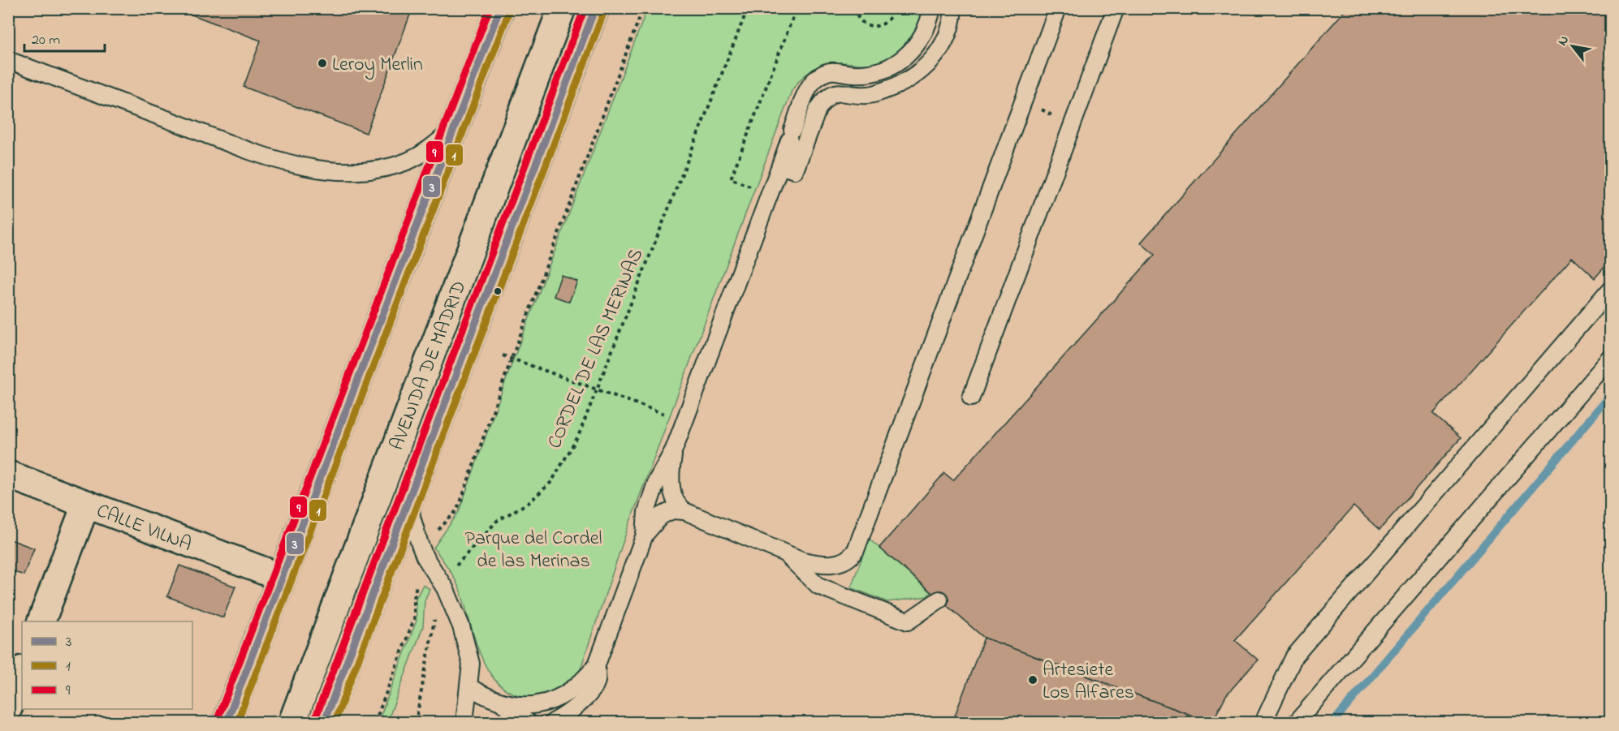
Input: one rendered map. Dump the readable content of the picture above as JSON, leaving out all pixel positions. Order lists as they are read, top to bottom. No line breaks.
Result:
{"streets":{"main road":["AVENIDA DE MADRID","CALLE VILNA"],"path":["CORDEL DE LAS MERINAS"]},"parks":["Parque del Cordel de las Merinas"],"places":["Leroy Merlin","Artesiete Los Alfares"],"lines":["transit line 3","transit line 9","transit line 1"],"legend":["3","1","9"],"scale_bar":"20 m","north":"top left"}
